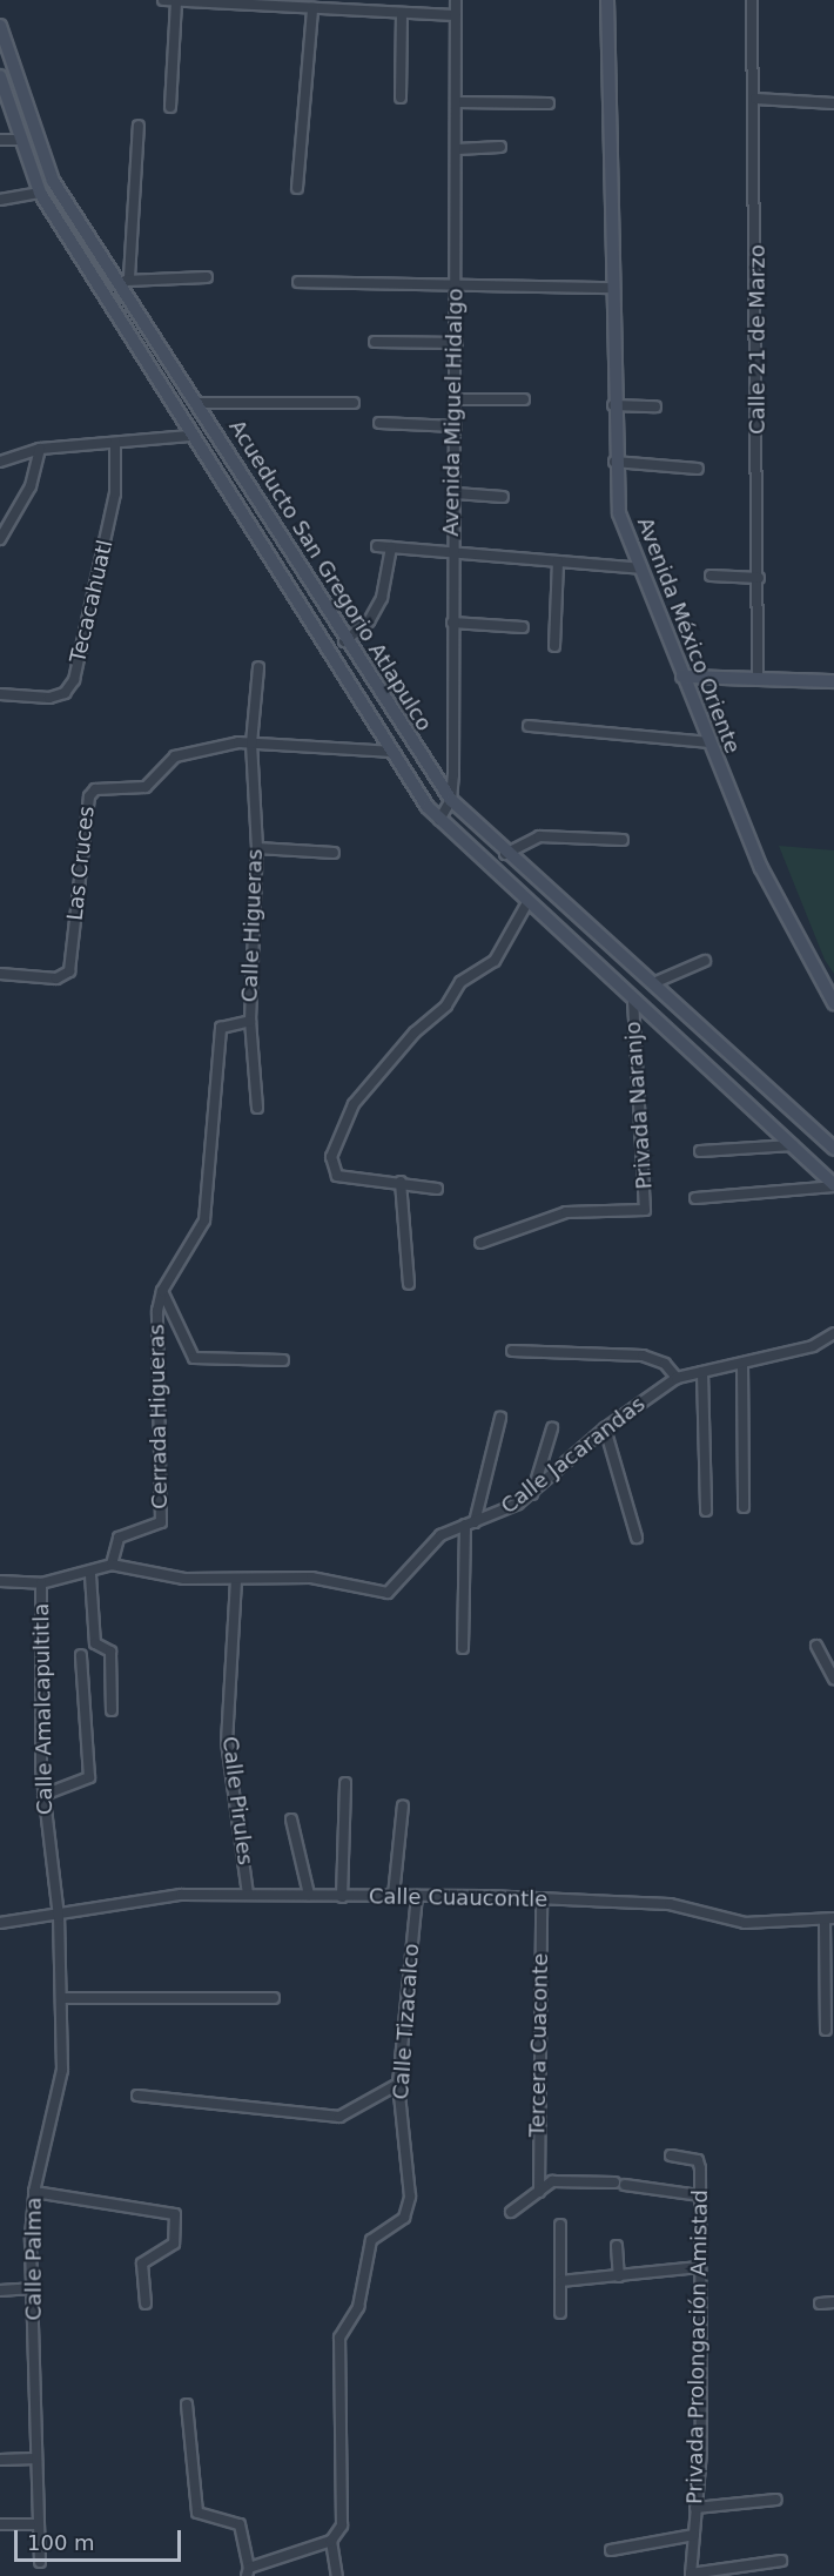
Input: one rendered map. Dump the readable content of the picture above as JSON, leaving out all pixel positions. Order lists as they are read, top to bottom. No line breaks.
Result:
{"streets":{"street":["Calle 21 de Marzo","Avenida Miguel Hidalgo","Acueducto San Gregorio Atlapulco","Tecacahuatl","Avenida México Oriente","Las Cruces","Calle Higueras","Privada Naranjo","Cerrada Higueras","Calle Jacarandas","Calle Amalcapultitla","Calle Pirules","Calle Cuaucontle","Calle Tizacalco","Tercera Cuaconte","Calle Palma","Privada Prolongación Amistad"]},"crossings":[["Avenida Miguel Hidalgo","Acueducto San Gregorio Atlapulco"],["Acueducto San Gregorio Atlapulco","Las Cruces"],["Acueducto San Gregorio Atlapulco","Privada Naranjo"],["Las Cruces","Calle Higueras"],["Calle Higueras","Cerrada Higueras"],["Cerrada Higueras","Calle Jacarandas"],["Calle Jacarandas","Calle Pirules"],["Calle Amalcapultitla","Calle Cuaucontle"],["Calle Amalcapultitla","Calle Palma"],["Calle Pirules","Calle Cuaucontle"],["Calle Cuaucontle","Calle Tizacalco"],["Calle Cuaucontle","Tercera Cuaconte"],["Calle Cuaucontle","Calle Palma"]],"scale_bar":"100 m"}
